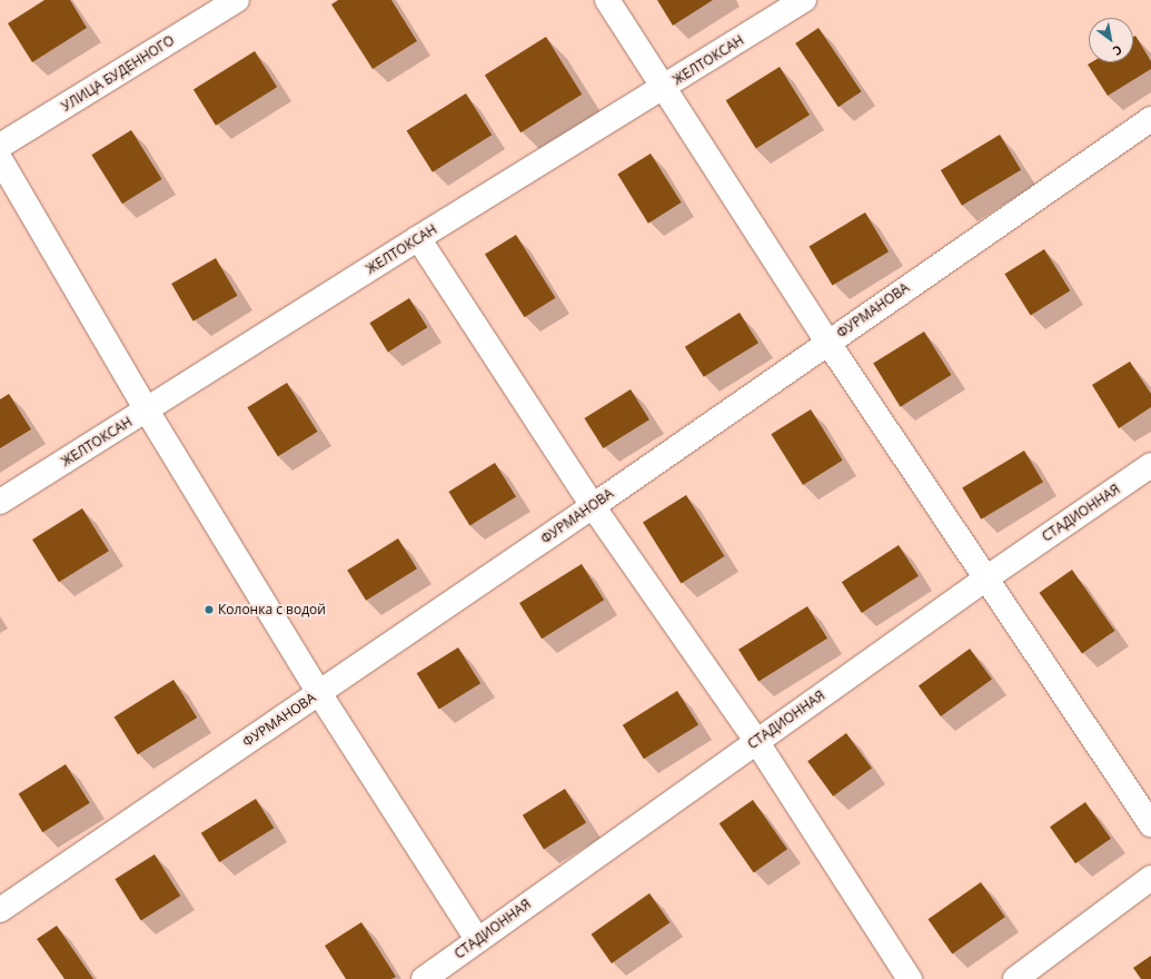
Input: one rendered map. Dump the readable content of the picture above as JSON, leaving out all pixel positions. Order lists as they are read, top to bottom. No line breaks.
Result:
{"streets":{"street":["ЖЕЛТОКСАН","УЛИЦА БУДЕННОГО","ФУРМАНОВА","СТАДИОННАЯ"]},"places":["Колонка с водой"],"north":"bottom right"}
